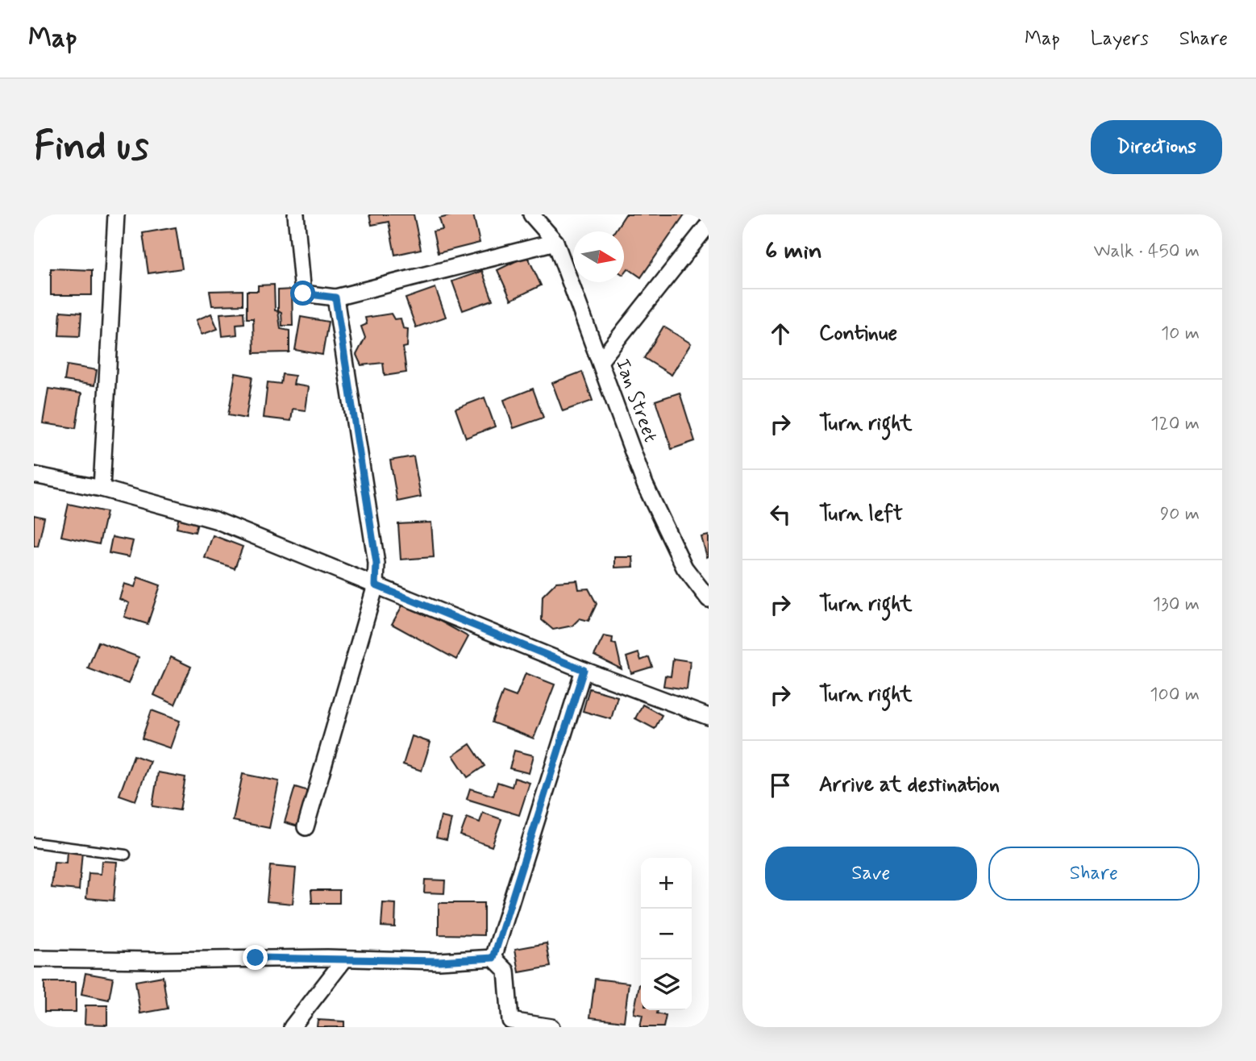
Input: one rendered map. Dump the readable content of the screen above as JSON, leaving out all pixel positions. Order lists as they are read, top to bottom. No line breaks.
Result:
{"streets":{"street":["Ian Street"]},"north":"right","page":{"header":"Map","nav":["Map","Layers","Share"],"buttons":["Directions",["Save","Share"]],"title":"Find us","heading":["6 min","Walk · 450 m"],"list":[["Continue","10 m"],["Turn right","120 m"],["Turn left","90 m"],["Turn right","130 m"],["Turn right","100 m"],"Arrive at destination"],"map_buttons":["+","−"]}}
